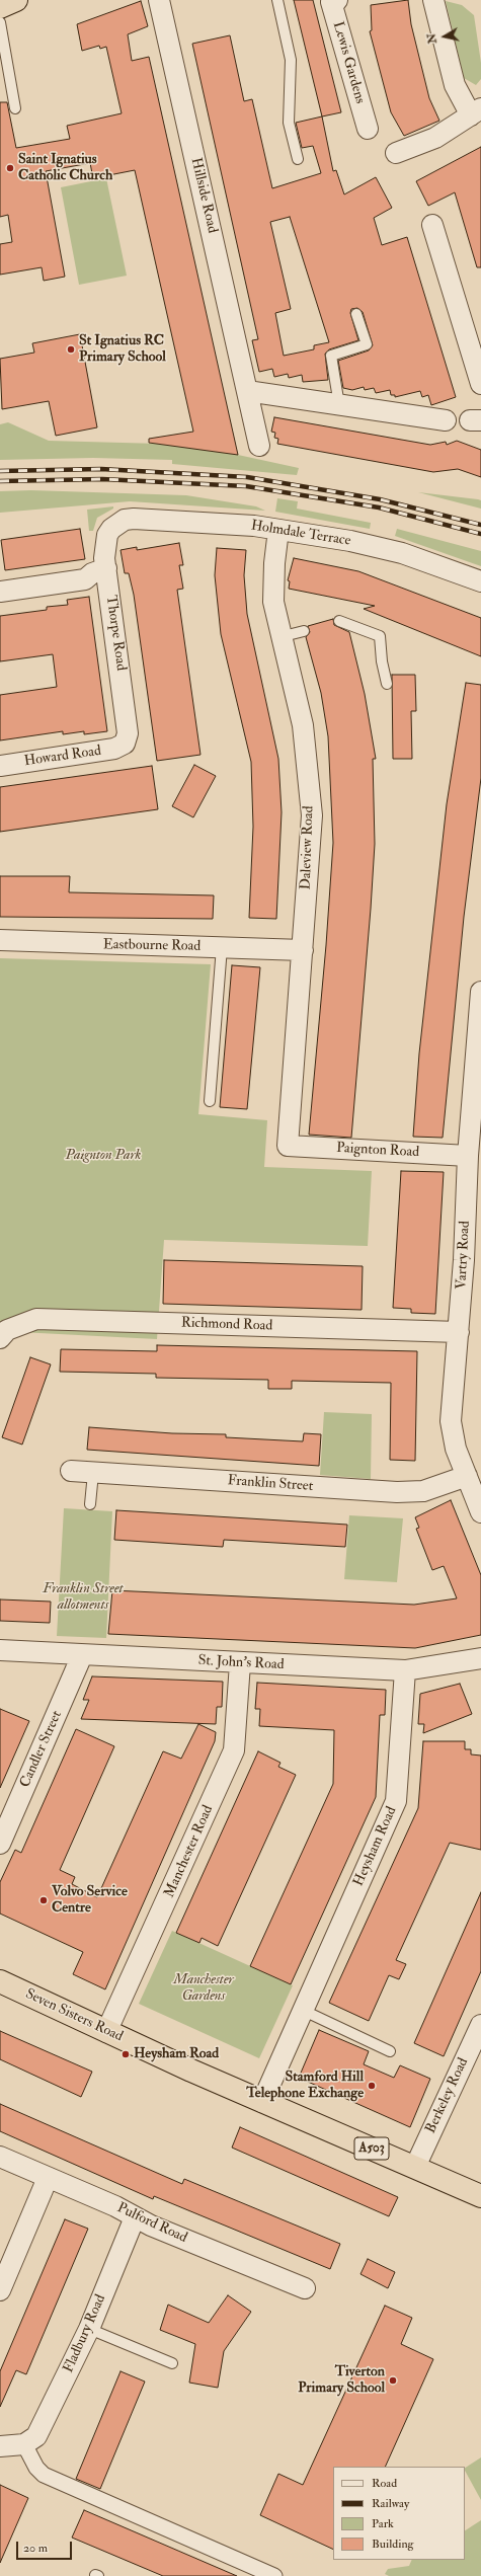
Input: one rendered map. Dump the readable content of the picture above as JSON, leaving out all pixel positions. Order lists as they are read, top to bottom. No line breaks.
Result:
{"streets":{"highway":["Seven Sisters Road","A503"],"street":["Lewis Gardens","Hillside Road","Holmdale Terrace","Thorpe Road","Howard Road","Daleview Road","Eastbourne Road","Paignton Road","Vartry Road","Richmond Road","Franklin Street","St. John's Road","Candler Street","Heysham Road","Manchester Road","Berkeley Road","Pulford Road","Fladbury Road"]},"crossings":[["Holmdale Terrace","Thorpe Road"],["Holmdale Terrace","Daleview Road"],["Thorpe Road","Howard Road"],["Daleview Road","Eastbourne Road"],["Daleview Road","Paignton Road"],["Paignton Road","Vartry Road"],["Vartry Road","Richmond Road"],["Vartry Road","Franklin Street"],["St. John's Road","Candler Street"],["St. John's Road","Heysham Road"],["St. John's Road","Manchester Road"],["Heysham Road","Seven Sisters Road"],["Manchester Road","Seven Sisters Road"],["Seven Sisters Road","Berkeley Road"],["Pulford Road","Fladbury Road"]],"parks":["Paignton Park","Franklin Street allotments","Manchester Gardens"],"places":["Saint Ignatius Catholic Church","St Ignatius RC Primary School","Volvo Service Centre","Heysham Road","Stamford Hill Telephone Exchange","Tiverton Primary School"],"legend":["Road","Railway","Park","Building"],"scale_bar":"20 m","north":"left"}
